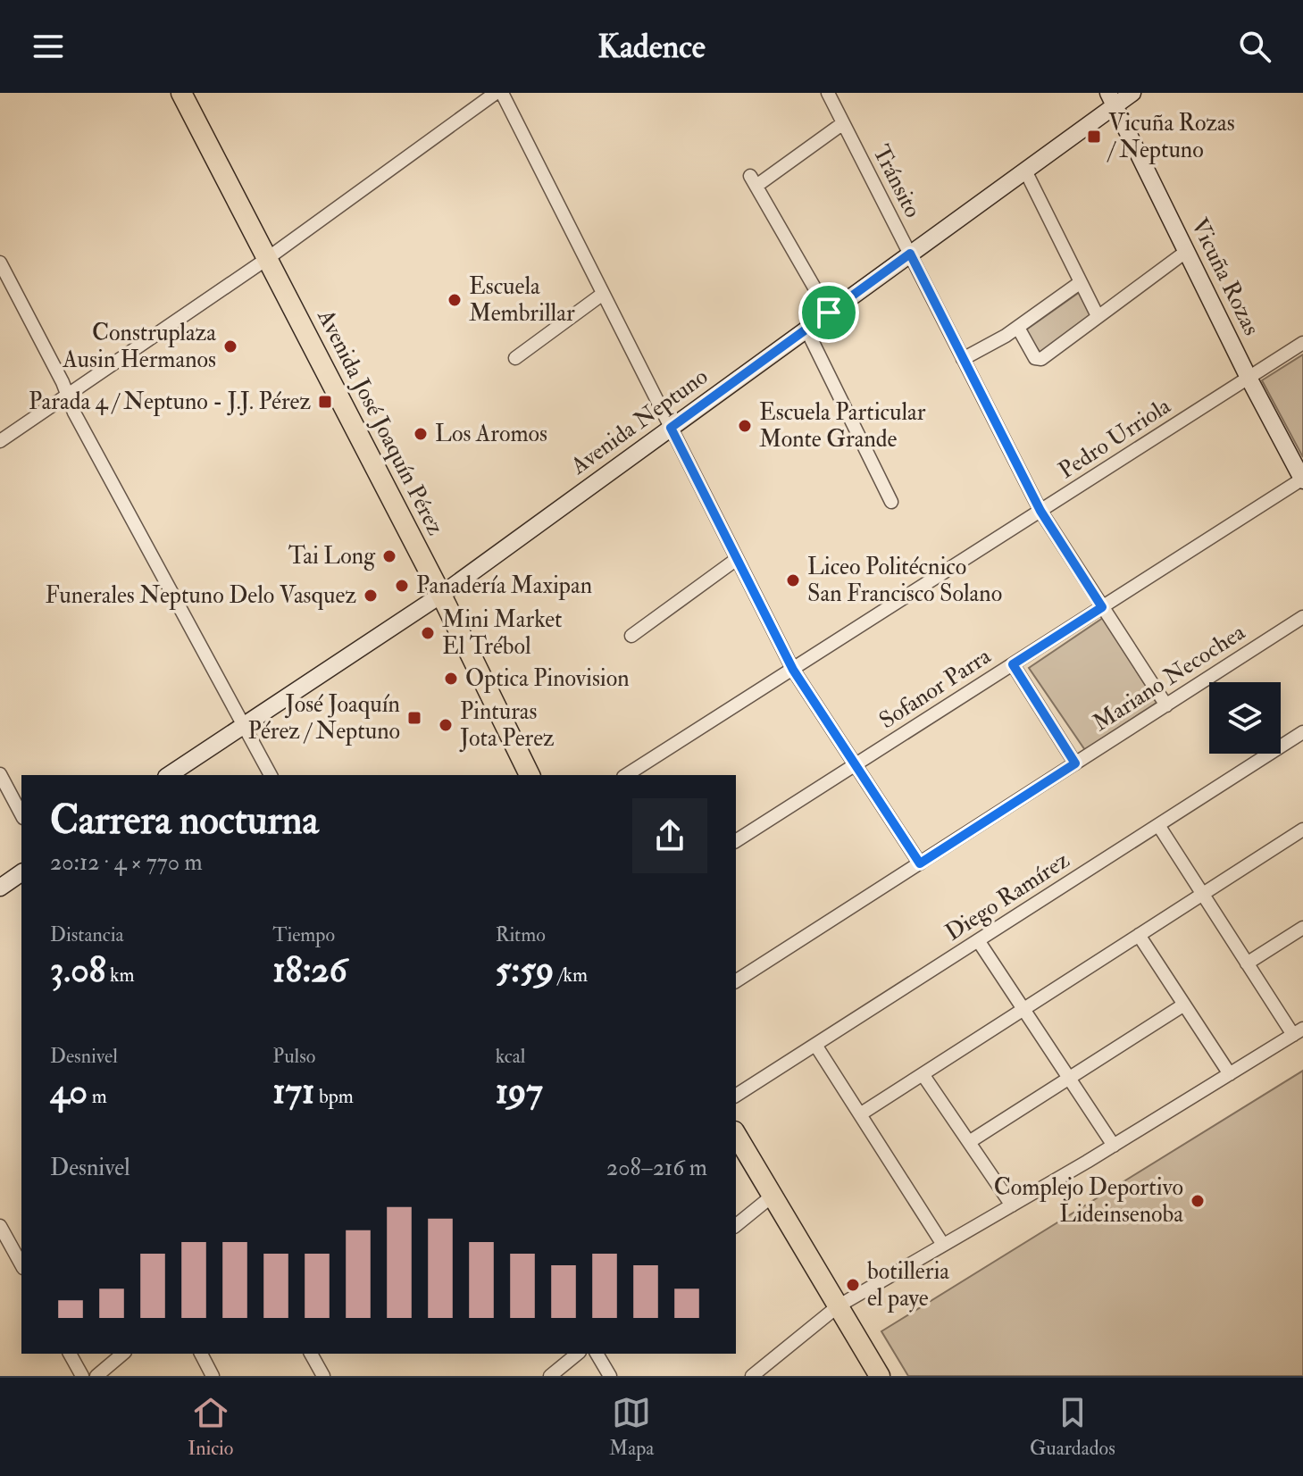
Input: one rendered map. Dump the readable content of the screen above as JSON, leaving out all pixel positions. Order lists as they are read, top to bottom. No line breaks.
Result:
{"streets":{"main road":["Vicuña Rozas","Avenida Neptuno","Avenida José Joaquín Pérez"],"street":["Tránsito","Pedro Urriola","Mariano Necochea","Sofanor Parra","Diego Ramírez"]},"crossings":[["Tránsito","Avenida Neptuno"],["Tránsito","Pedro Urriola"],["Tránsito","Mariano Necochea"],["Tránsito","Sofanor Parra"],["Vicuña Rozas","Avenida Neptuno"],["Vicuña Rozas","Pedro Urriola"],["Vicuña Rozas","Sofanor Parra"],["Avenida Neptuno","Avenida José Joaquín Pérez"]],"places":{"transit":["Vicuña Rozas / Neptuno","Parada 4 / Neptuno - J.J. Pérez","José Joaquín Pérez / Neptuno"],"other":["Escuela Membrillar","Construplaza Ausin Hermanos","Escuela Particular Monte Grande","Los Aromos","Tai Long","Liceo Politécnico San Francisco Solano","Panadería Maxipan","Funerales Neptuno Delo Vasquez","Mini Market El Trébol","Optica Pinovision","Pinturas Jota Perez","Complejo Deportivo Lideinsenoba","botilleria el paye"]},"page":{"header":"Kadence","heading":["Carrera nocturna","20:12 · 4 × 770 m"],"stats":[["Distancia","3.08 km"],["Tiempo","18:26"],["Ritmo","5:59 /km"],["Desnivel","40 m"],["Pulso","171 bpm"],["kcal","197"]],"chart":["Desnivel","208–216 m"],"tabs":["Inicio","Mapa","Guardados"]}}
